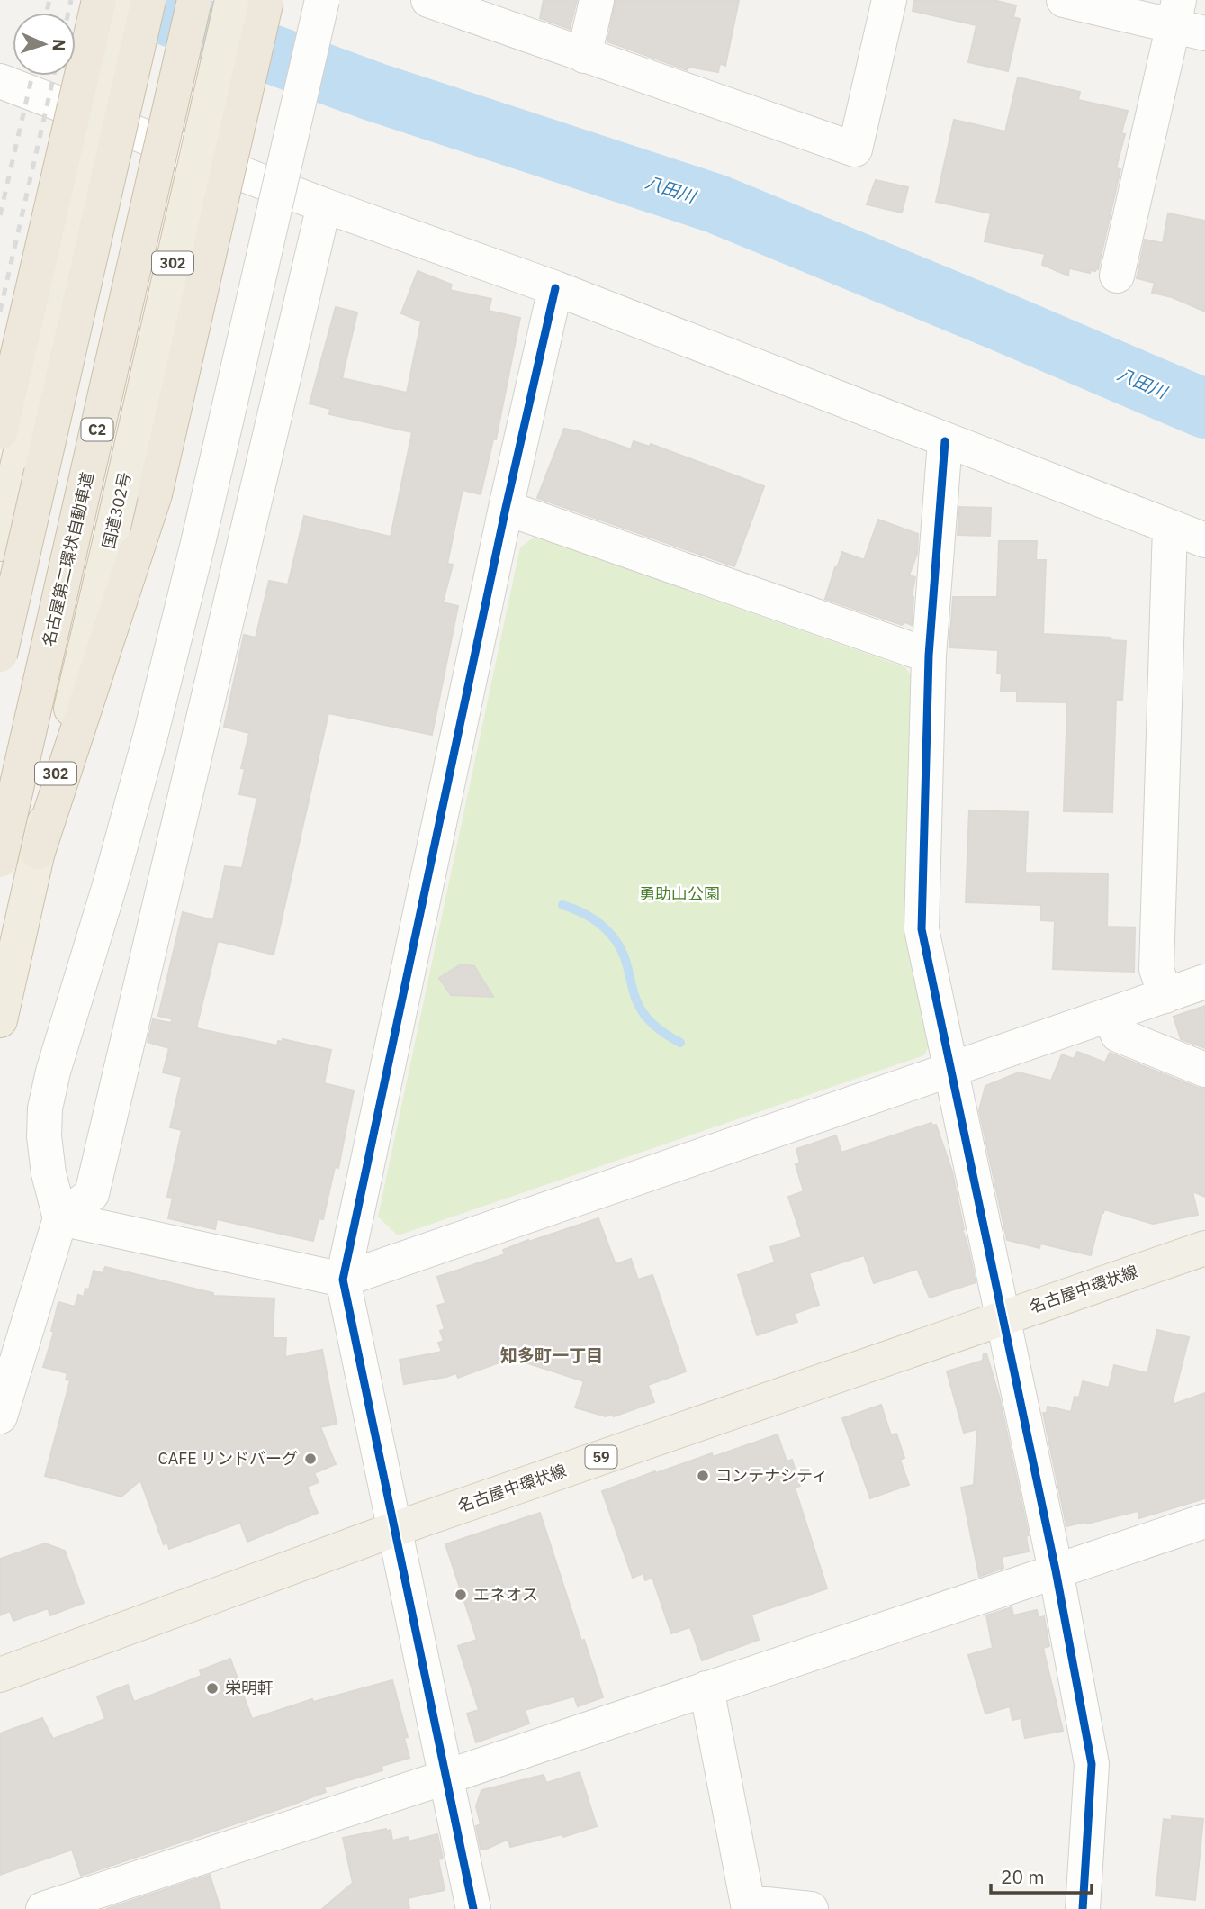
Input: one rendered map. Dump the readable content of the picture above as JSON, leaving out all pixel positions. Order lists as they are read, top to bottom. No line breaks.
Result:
{"streets":{"highway":["302","C2","国道302号","名古屋第二環状自動車道"],"main road":["名古屋中環状線","59"]},"districts":["知多町一丁目"],"water":["八田川"],"parks":["勇助山公園"],"places":["CAFE リンドバーグ","コンテナシティ","エネオス","栄明軒"],"scale_bar":"20 m","north":"right"}
